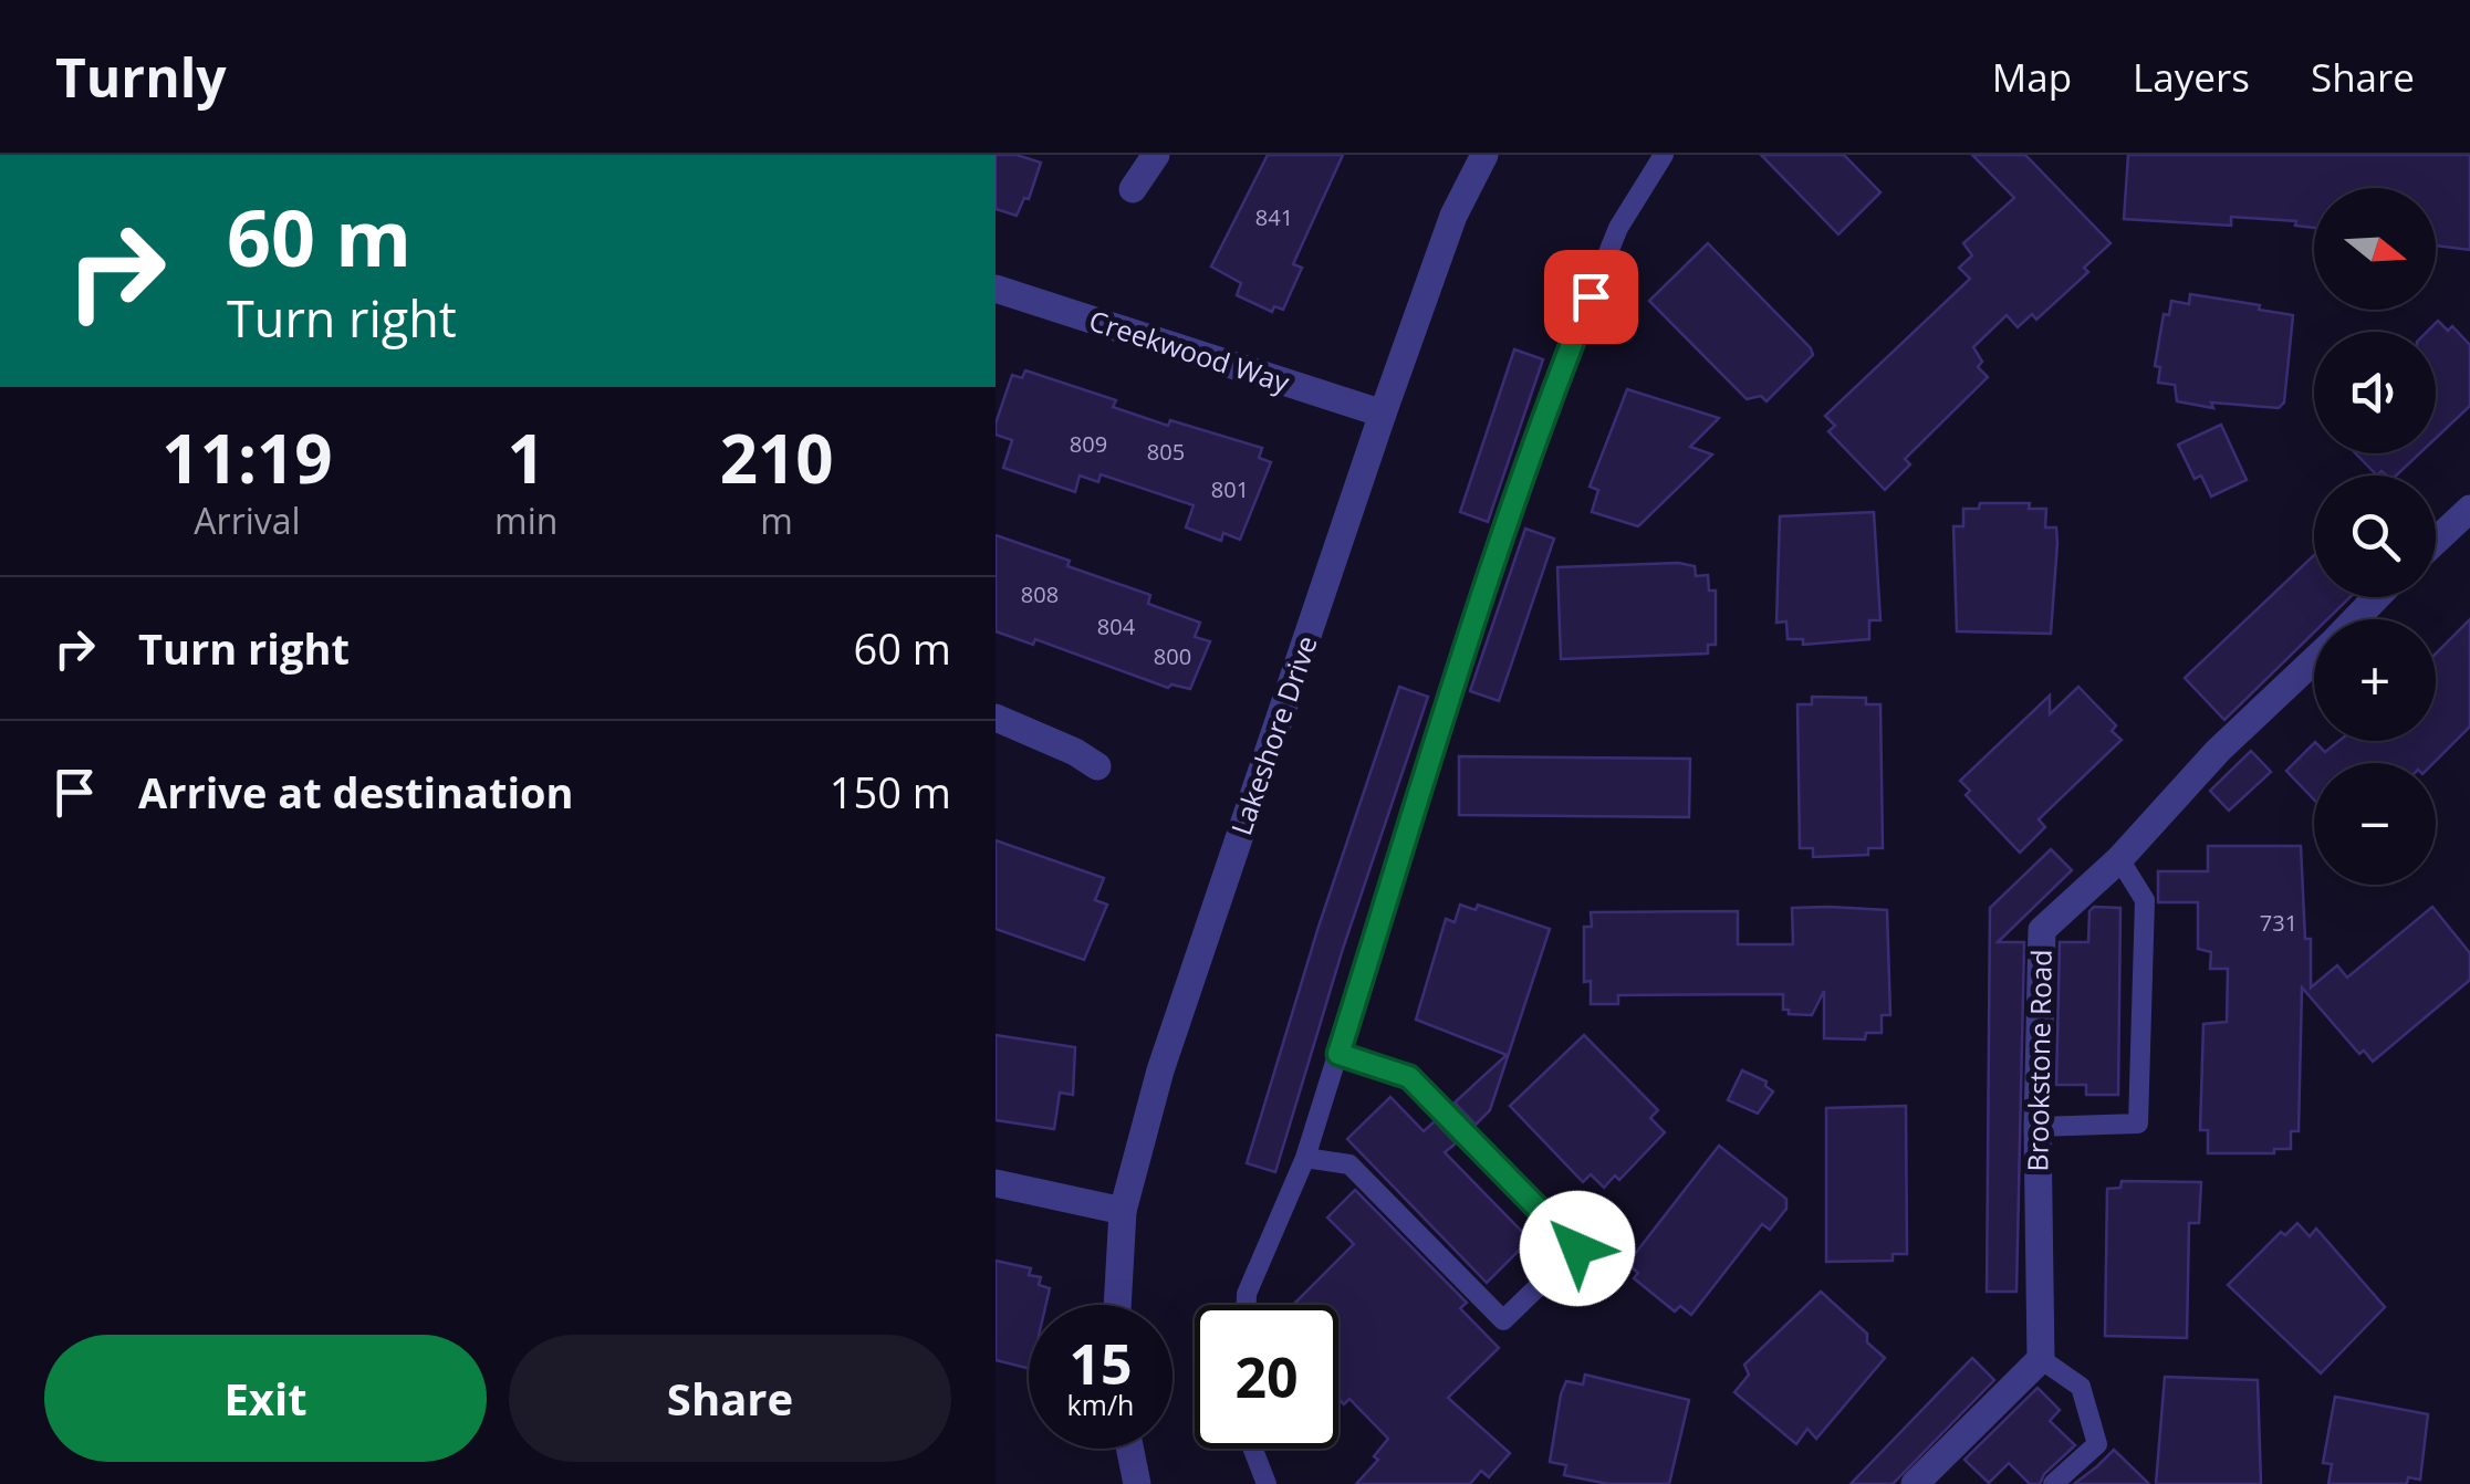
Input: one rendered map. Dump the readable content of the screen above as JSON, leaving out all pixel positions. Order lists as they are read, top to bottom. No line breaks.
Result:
{"streets":{"street":["Creekwood Way","Lakeshore Drive","Brookstone Road"]},"crossings":[["Creekwood Way","Lakeshore Drive"]],"house_numbers":["841","809","805","801","808","804","800","731"],"north":"right","page":{"header":"Turnly","nav":["Map","Layers","Share"],"turn":["60 m","Turn right"],"map_buttons":["+","−"],"eta":["11:19","Arrival","1","min","210","m"],"list":[{"name":"Turn right","value":"60 m"},{"name":"Arrive at destination","value":"150 m"}],"speed":"15 km/h","limit":"20","buttons":["Exit","Share"]}}
